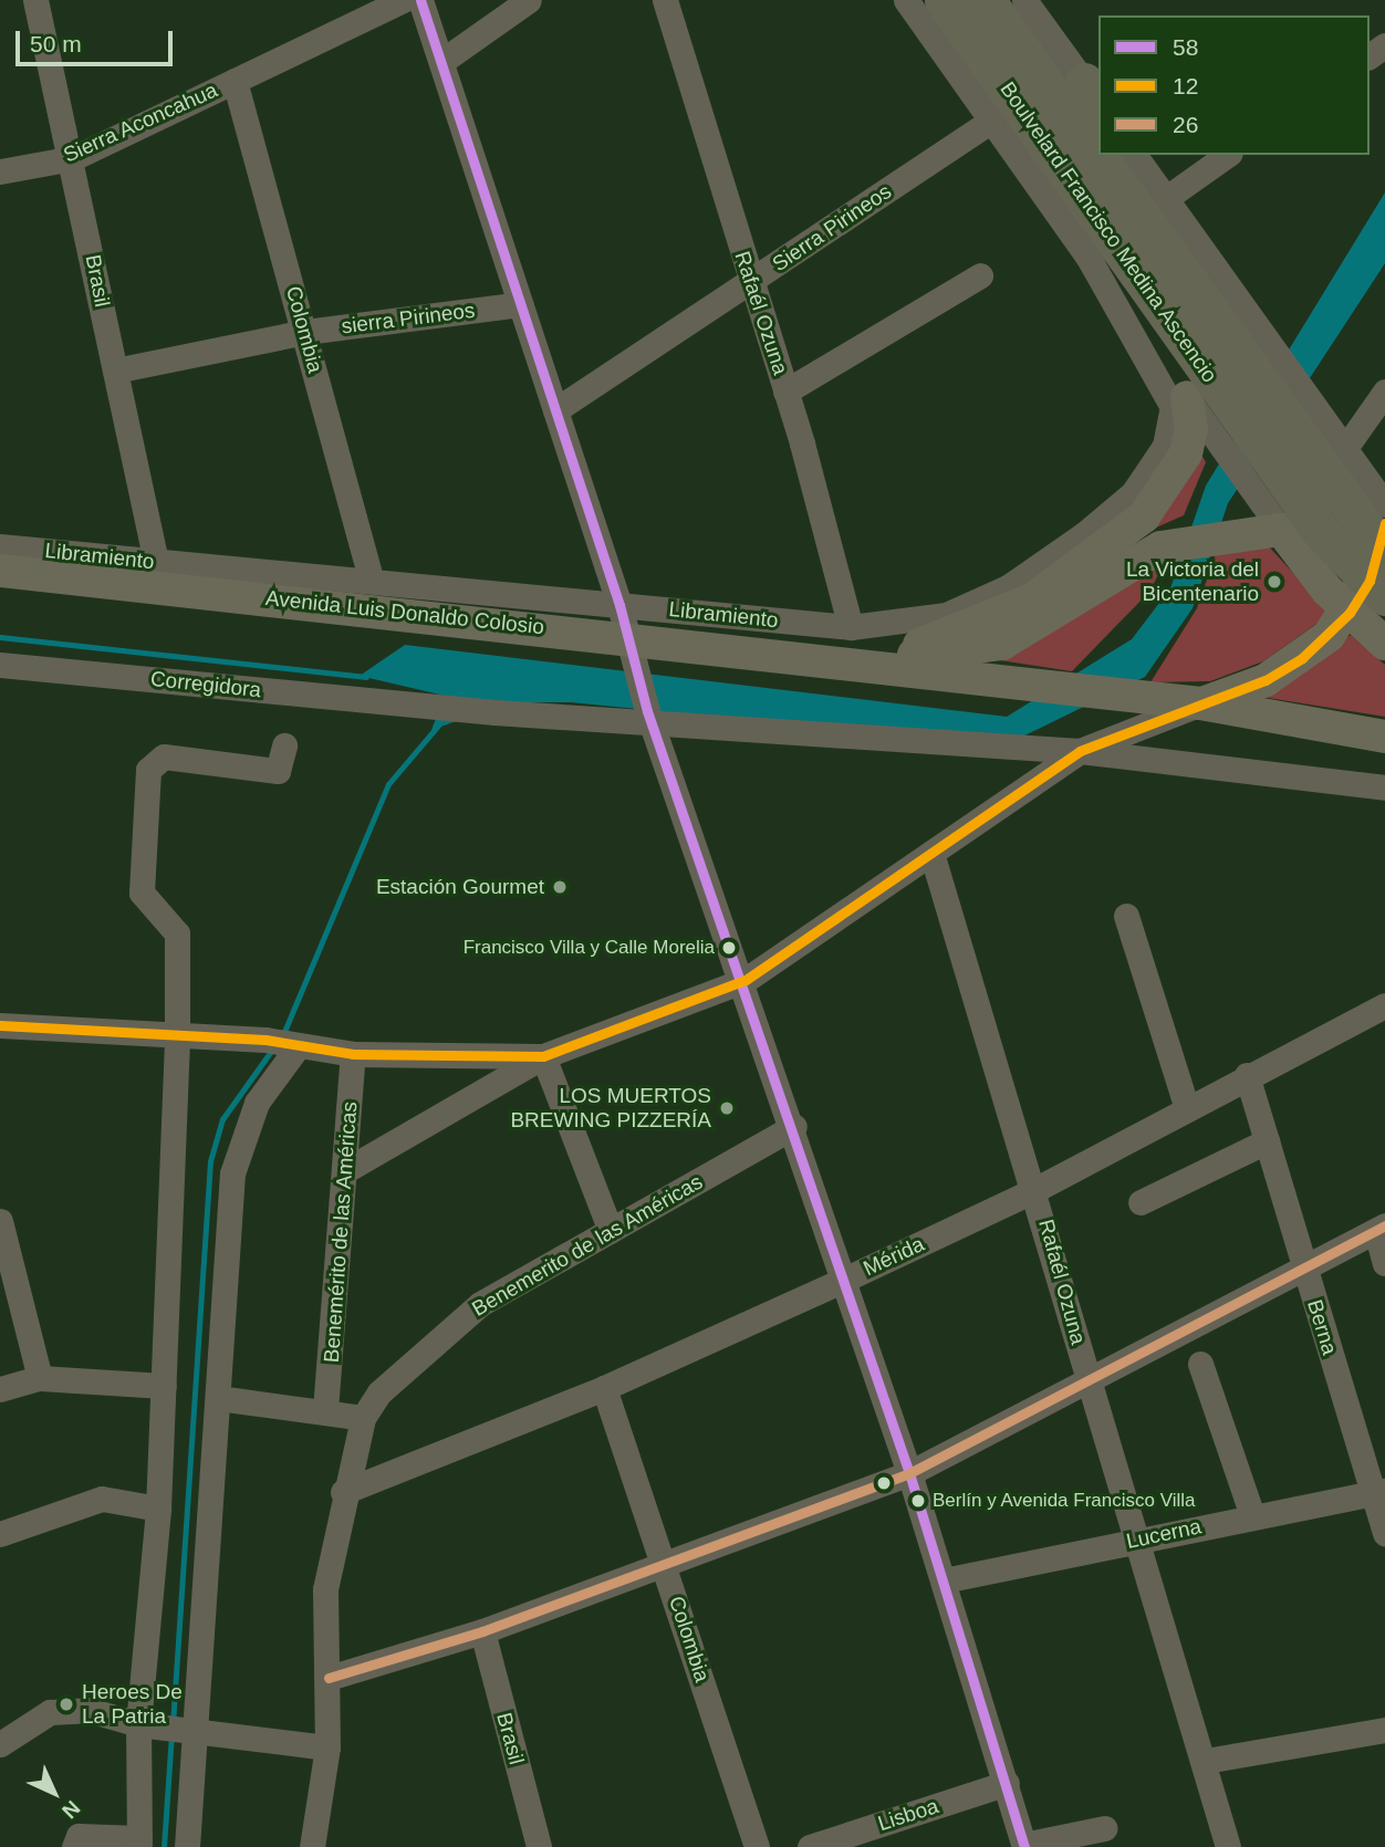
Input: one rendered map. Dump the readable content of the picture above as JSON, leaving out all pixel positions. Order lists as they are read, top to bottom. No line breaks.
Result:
{"streets":{"highway":["Boulvelard Francisco Medina Ascencio"],"main road":["Avenida Luis Donaldo Colosio"],"street":["Sierra Aconcahua","Sierra Pirineos","Brasil","Rafaél Ozuna","sierra Pirineos","Colombia","Libramiento","Corregidora","Benemérito de las Américas","Benemerito de las Américas","Mérida","Berna","Lucerna","Lisboa"]},"crossings":[["Sierra Aconcahua","Brasil"],["Sierra Aconcahua","Colombia"],["Sierra Pirineos","Rafaél Ozuna"],["Brasil","sierra Pirineos"],["Brasil","Libramiento"],["Rafaél Ozuna","Libramiento"],["Rafaél Ozuna","Mérida"],["Rafaél Ozuna","Lucerna"],["sierra Pirineos","Colombia"],["Colombia","Libramiento"],["Colombia","Mérida"],["Libramiento","Avenida Luis Donaldo Colosio"],["Mérida","Berna"],["Berna","Lucerna"]],"places":["La Victoria del Bicentenario","Estación Gourmet","Francisco Villa y Calle Morelia","LOS MUERTOS BREWING PIZZERÍA","Berlín y Avenida Francisco Villa","Heroes De La Patria"],"lines":["transit line 58","transit line 12","transit line 26"],"legend":["58","12","26"],"scale_bar":"50 m","north":"bottom right"}
